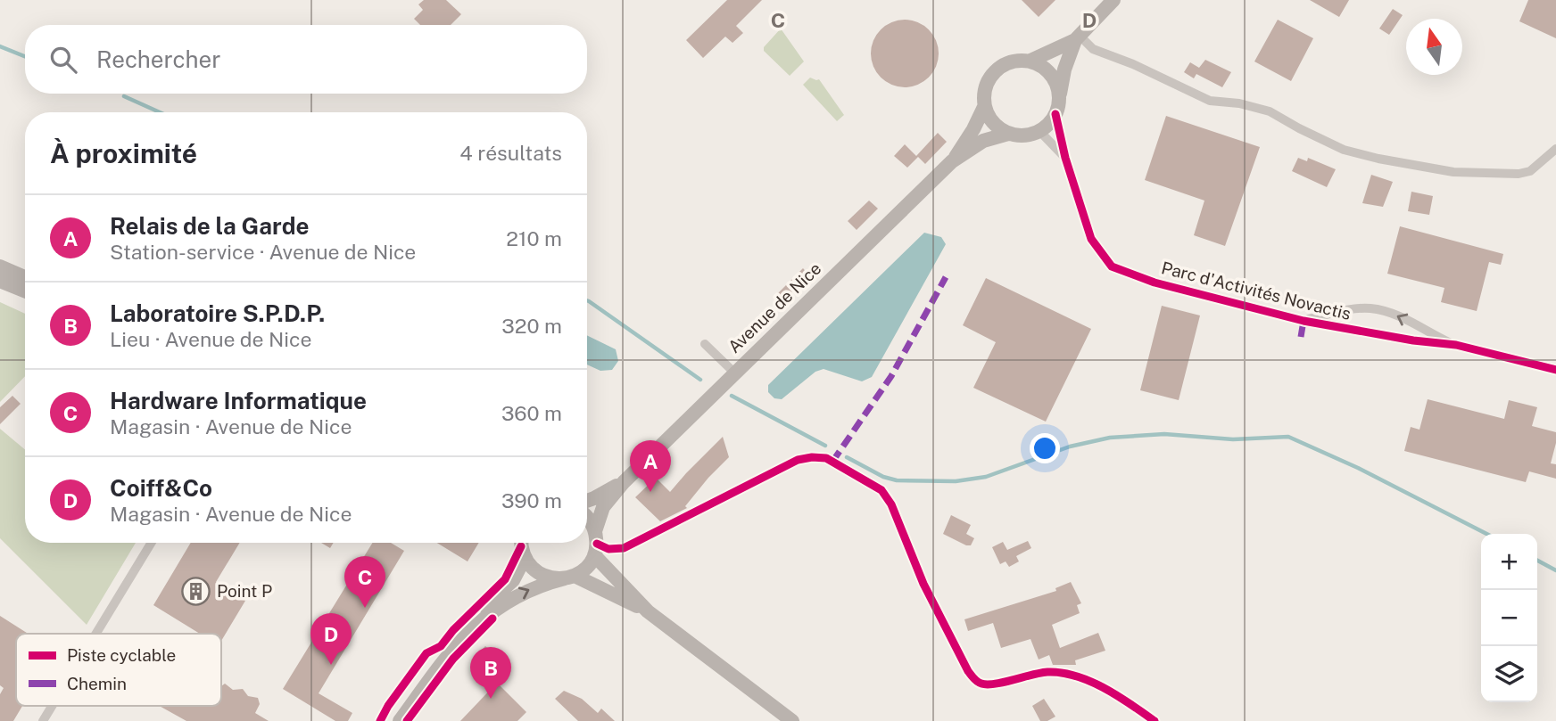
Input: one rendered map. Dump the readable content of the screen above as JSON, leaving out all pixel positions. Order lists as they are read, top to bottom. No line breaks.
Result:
{"streets":{"main road":["Avenue de Nice"],"street":["Parc d'Activités Novactis"]},"crossings":[["Parc d'Activités Novactis","Avenue de Nice"]],"places":{"building":["Point P"]},"legend":["Piste cyclable","Chemin"],"north":"top","page":{"search":"Rechercher","heading":["À proximité","4 résultats"],"list":[{"mark":"A","name":"Relais de la Garde","note":"Station-service · Avenue de Nice","value":"210 m"},{"mark":"B","name":"Laboratoire S.P.D.P.","note":"Lieu · Avenue de Nice","value":"320 m"},{"mark":"C","name":"Hardware Informatique","note":"Magasin · Avenue de Nice","value":"360 m"},{"mark":"D","name":"Coiff&Co","note":"Magasin · Avenue de Nice","value":"390 m"}],"pins":["A","C","D","B"],"map_buttons":["+","−"]},"grid":{"columns":["C","D"]}}
